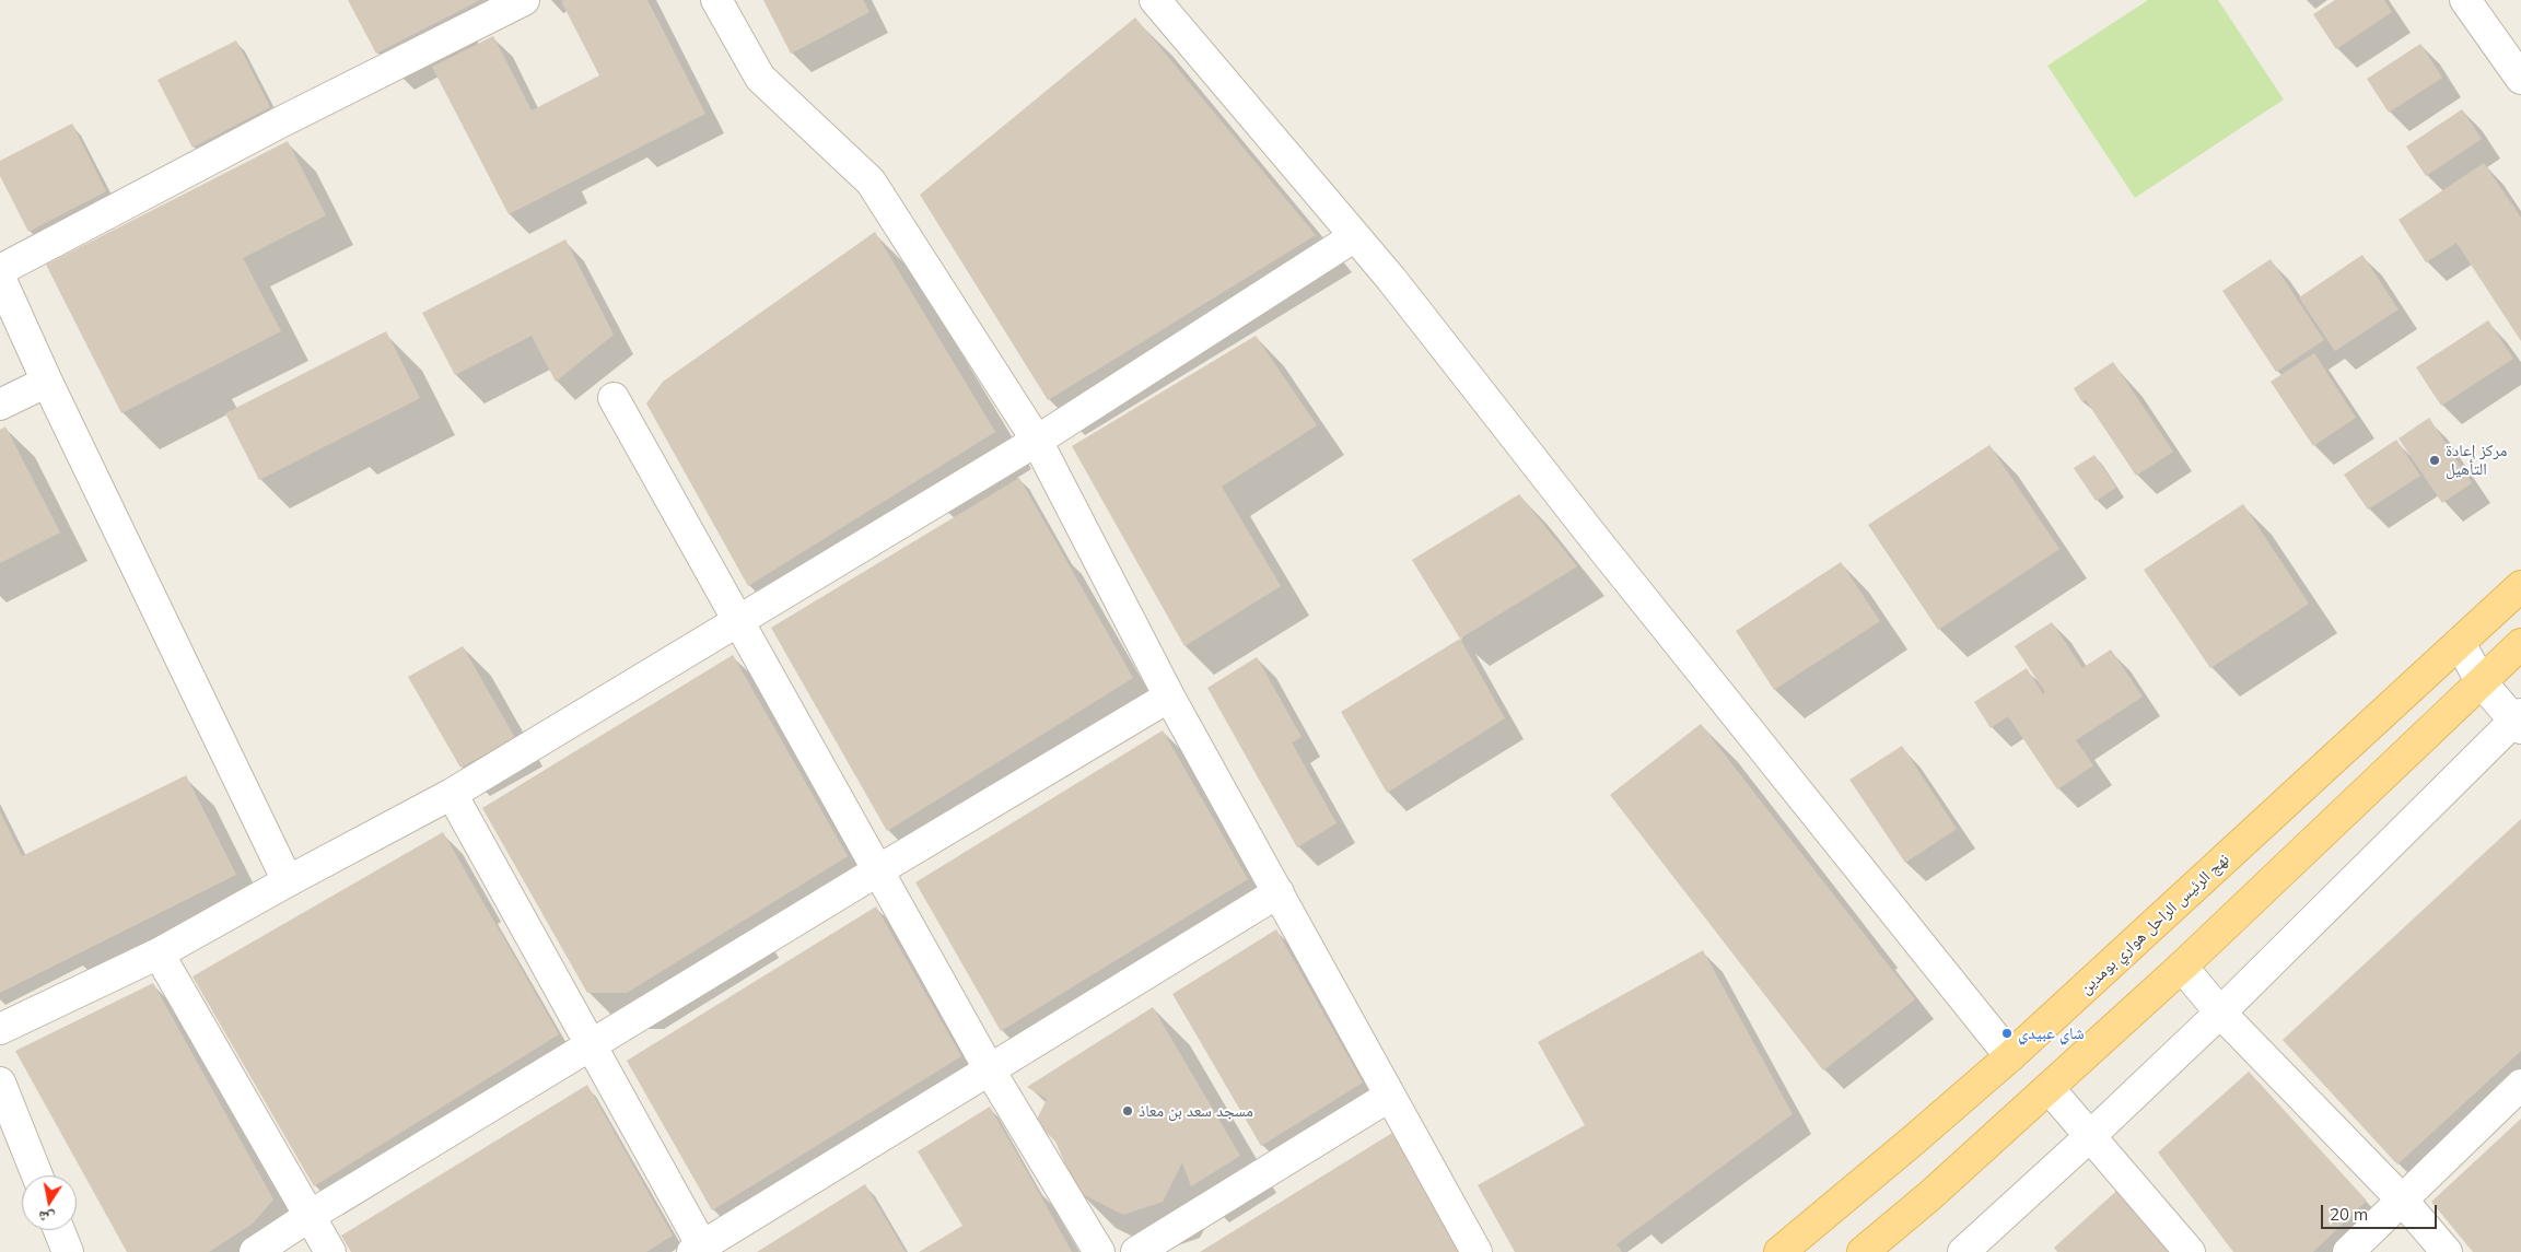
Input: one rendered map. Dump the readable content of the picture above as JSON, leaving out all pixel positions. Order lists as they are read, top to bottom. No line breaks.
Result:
{"streets":{"main road":["نهج الرئيس الراحل هواري بومدين"]},"places":["مركز إعادة التأهيل","شاي عبيدي","مسجد سعد بن معاذ"],"scale_bar":"20 m","north":"bottom"}
